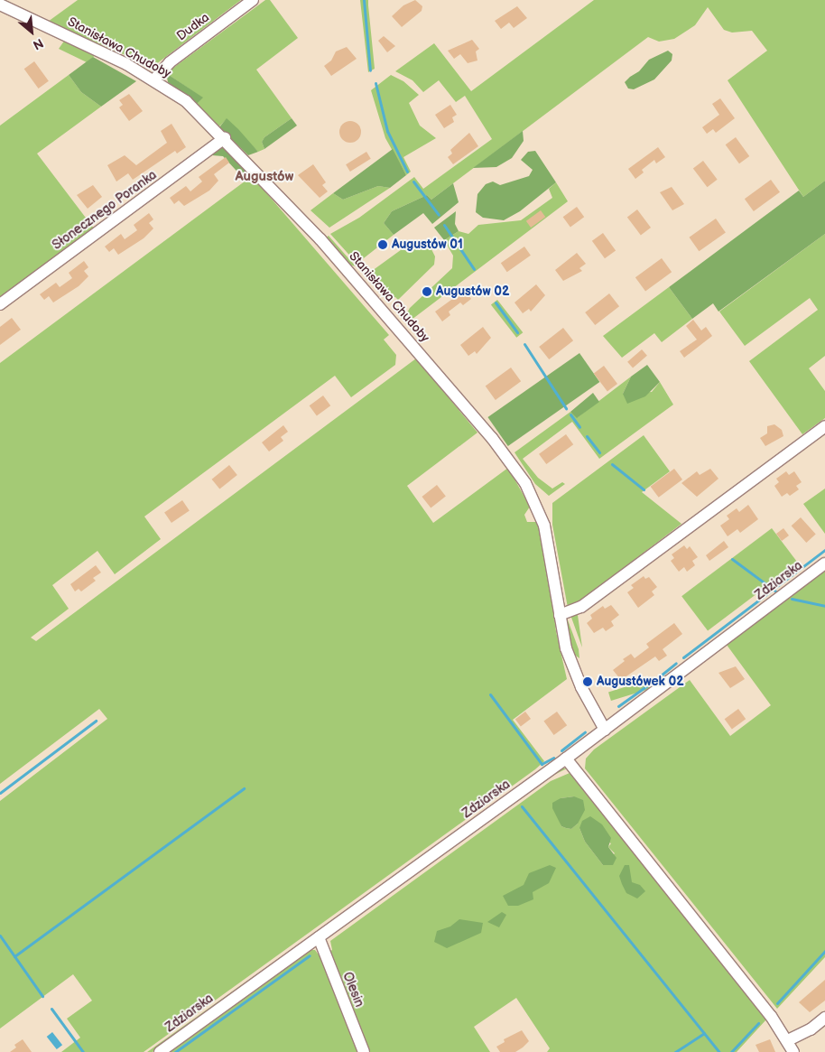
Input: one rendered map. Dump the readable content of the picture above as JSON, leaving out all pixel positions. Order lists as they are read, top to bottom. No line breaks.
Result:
{"streets":{"street":["Dudka","Stanisława Chudoby","Słonecznego Poranka","Zdziarska","Olesin"]},"crossings":[["Dudka","Stanisława Chudoby"],["Stanisława Chudoby","Słonecznego Poranka"],["Stanisława Chudoby","Zdziarska"],["Zdziarska","Olesin"]],"districts":["Augustów"],"places":["Augustów 01","Augustów 02","Augustówek 02"],"north":"bottom right"}
